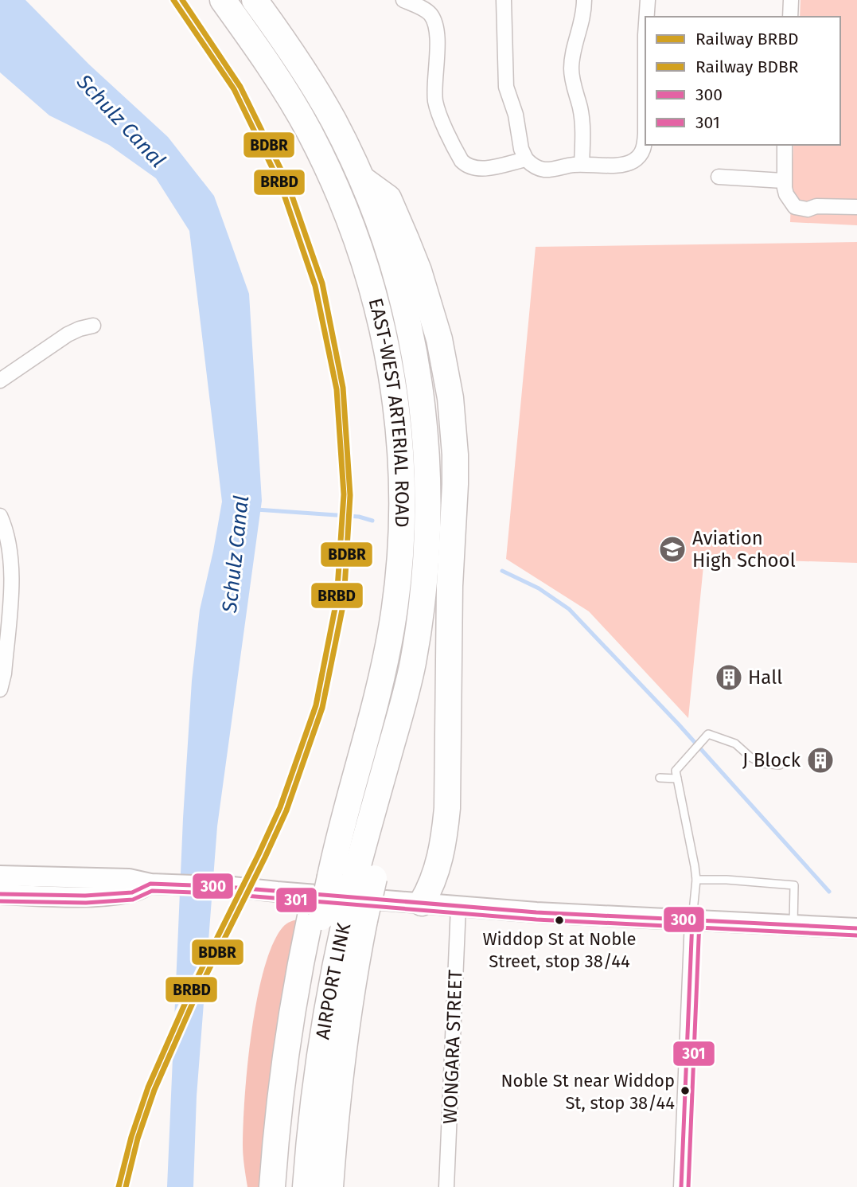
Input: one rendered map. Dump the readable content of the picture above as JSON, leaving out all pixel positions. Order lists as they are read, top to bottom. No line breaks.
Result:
{"streets":{"highway":["EAST-WEST ARTERIAL ROAD","AIRPORT LINK"],"street":["WONGARA STREET"]},"crossings":[["EAST-WEST ARTERIAL ROAD","AIRPORT LINK"]],"water":["Schulz Canal"],"places":{"school or university":["Aviation High School"],"building":["Hall","J Block"],"other":["Widdop St at Noble Street, stop 38/44","Noble St near Widdop St, stop 38/44"]},"lines":["rail line BRBD","rail line BDBR","transit line 300","transit line 301"],"legend":["Railway BRBD","Railway BDBR","300","301"]}
